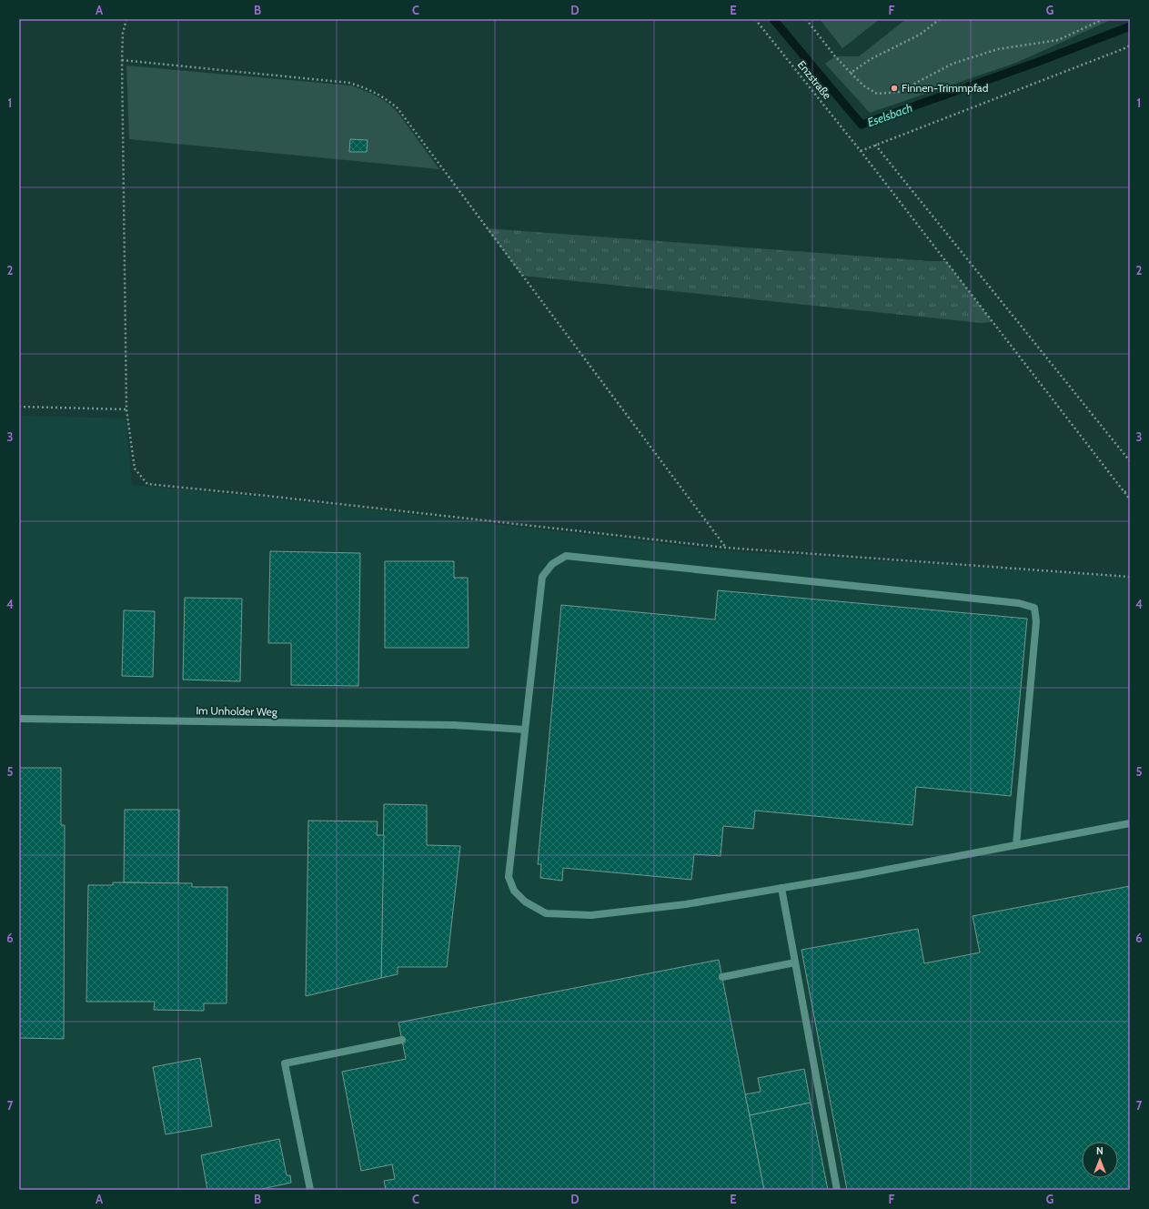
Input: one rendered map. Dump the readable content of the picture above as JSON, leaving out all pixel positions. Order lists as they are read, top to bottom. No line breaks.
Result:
{"streets":{"street":["Im Unholder Weg"],"path":["Enzstraße"]},"water":["Eselsbach"],"places":["Finnen-Trimmpfad"],"north":"top","grid":{"columns":["A","B","C","D","E","F","G"],"rows":["1","2","3","4","5","6","7"]}}
